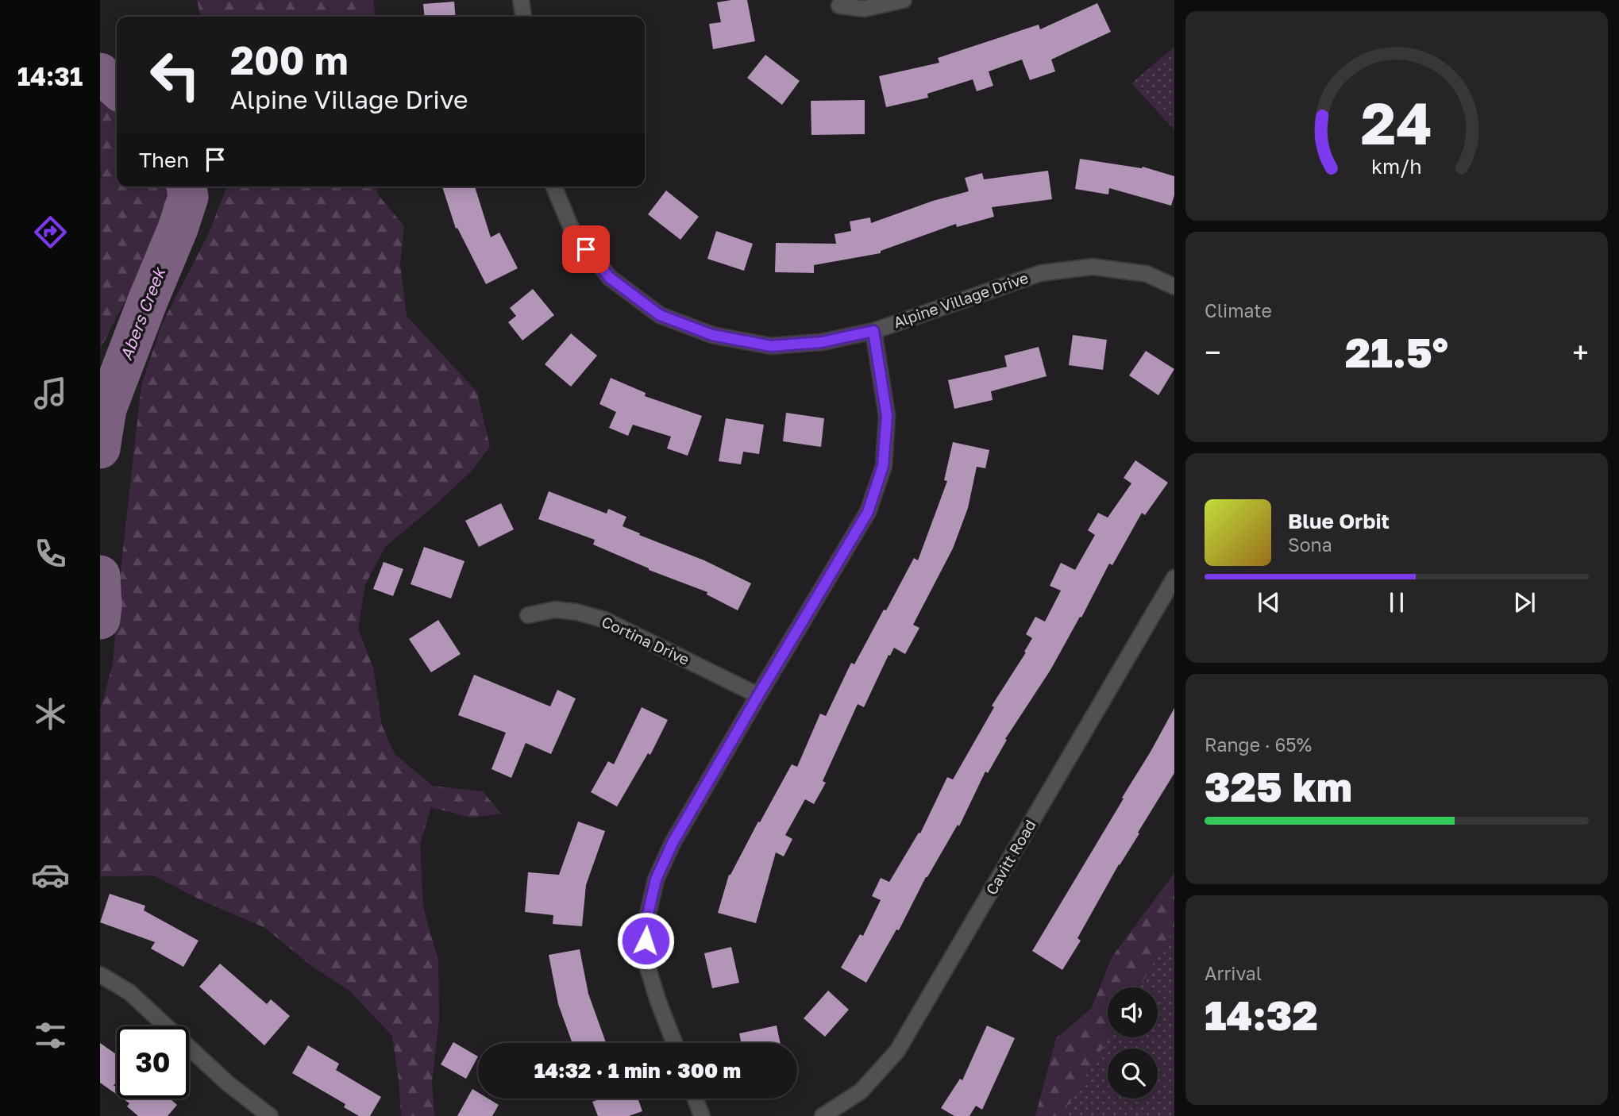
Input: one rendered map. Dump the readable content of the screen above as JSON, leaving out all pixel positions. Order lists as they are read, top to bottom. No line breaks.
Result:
{"streets":{"street":["Alpine Village Drive","Cortina Drive","Cavitt Road"]},"water":["Abers Creek"],"page":{"tabs":"14:31","turn":["200 m","Alpine Village Drive"],"then":"Then","tile":["Climate",["Range · 65%","325 km"],["Arrival","14:32"]],"heat":["−","21.5°","+"],"song":["Blue Orbit","Sona"],"limit":"30","trip":"14:32 · 1 min · 300 m","gauge":["24","km/h"]}}
